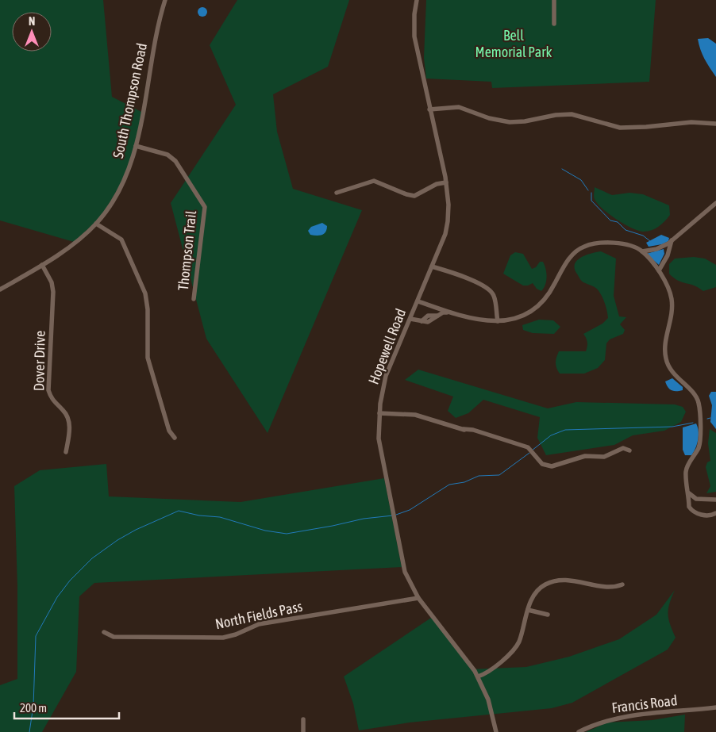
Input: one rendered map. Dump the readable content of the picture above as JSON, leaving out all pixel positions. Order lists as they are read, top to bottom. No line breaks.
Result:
{"streets":{"street":["South Thompson Road","Thompson Trail","Hopewell Road","Dover Drive","North Fields Pass","Francis Road"]},"crossings":[["South Thompson Road","Thompson Trail"],["South Thompson Road","Dover Drive"],["Hopewell Road","North Fields Pass"]],"parks":["Bell Memorial Park"],"scale_bar":"200 m","north":"top"}
